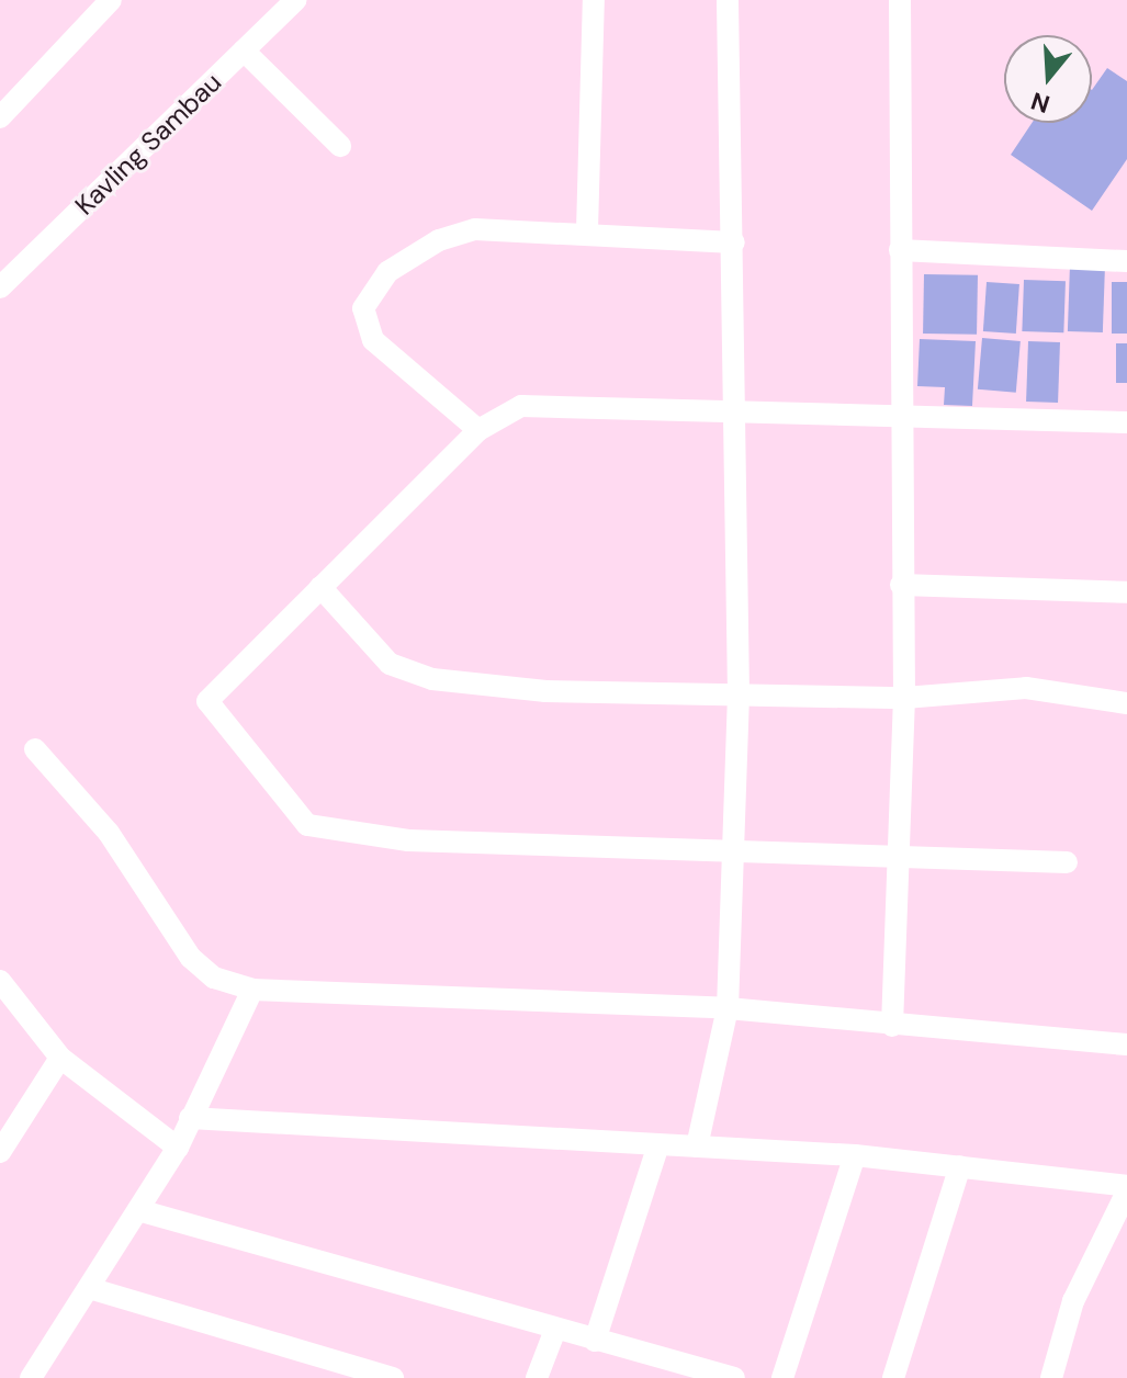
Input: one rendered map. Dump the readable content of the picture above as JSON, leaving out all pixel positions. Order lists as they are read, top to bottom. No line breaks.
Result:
{"streets":{"street":["Kavling Sambau"]},"north":"bottom"}
